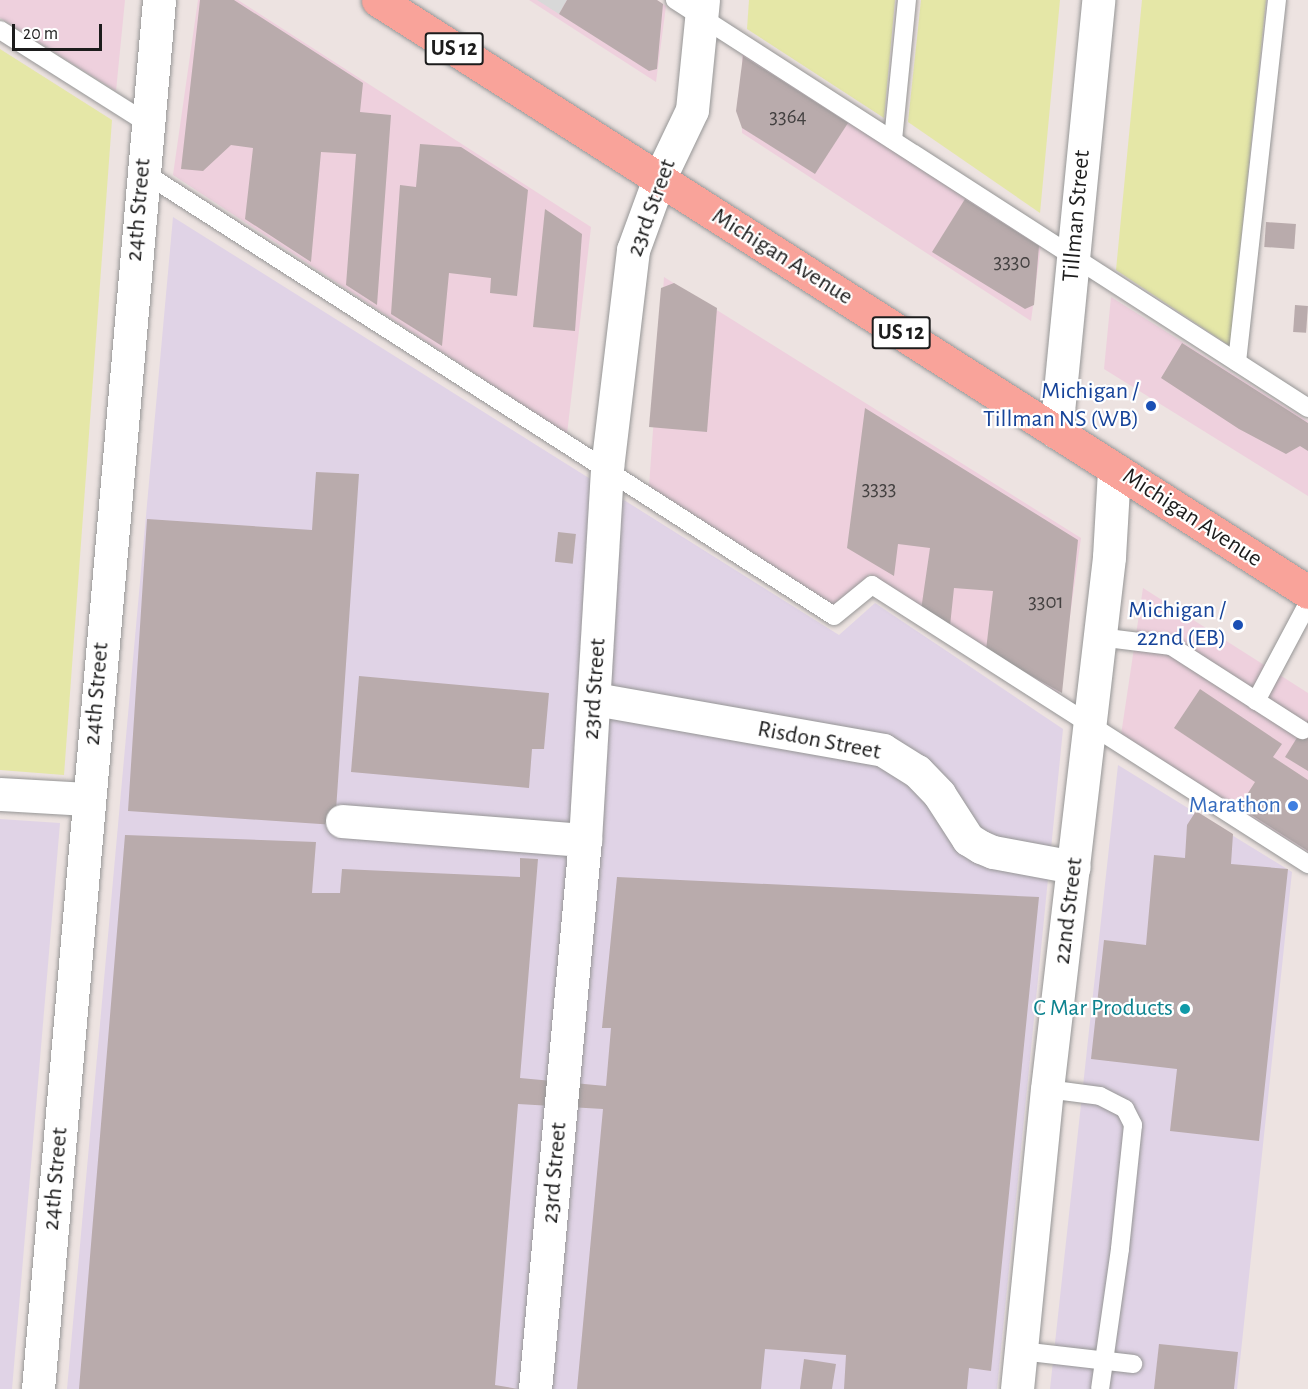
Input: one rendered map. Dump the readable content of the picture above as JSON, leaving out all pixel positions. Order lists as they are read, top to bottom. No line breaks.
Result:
{"streets":{"main road":["US 12","Michigan Avenue"],"street":["23rd Street","24th Street","Tillman Street","Risdon Street","22nd Street"]},"crossings":[["23rd Street","Michigan Avenue"],["23rd Street","Risdon Street"],["Tillman Street","Michigan Avenue"],["Michigan Avenue","22nd Street"],["Risdon Street","22nd Street"]],"places":["Michigan / Tillman NS (WB)","Michigan / 22nd (EB)","Marathon","C Mar Products"],"house_numbers":["3364","3330","3333","3301"],"scale_bar":"20 m"}
